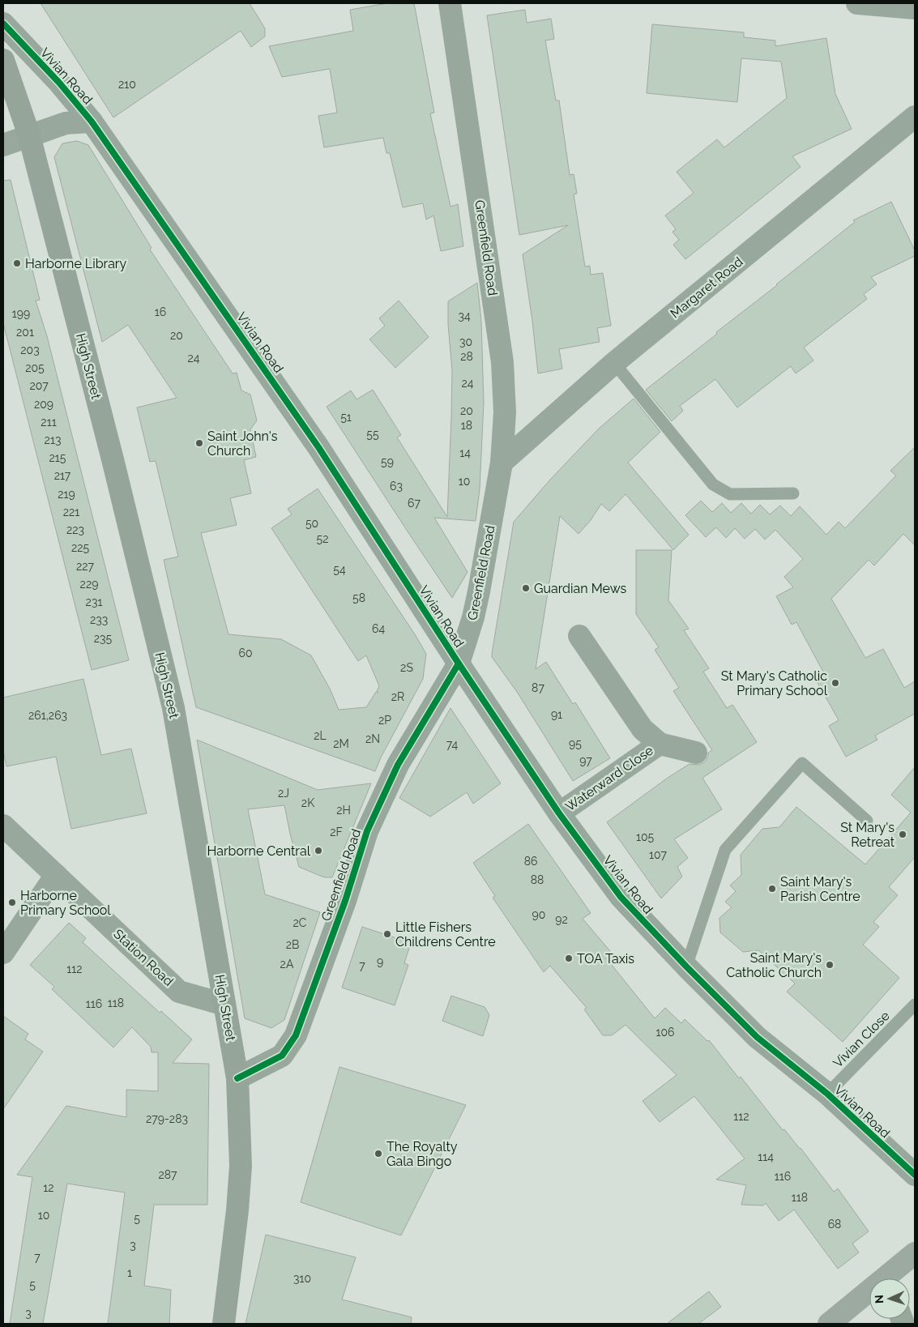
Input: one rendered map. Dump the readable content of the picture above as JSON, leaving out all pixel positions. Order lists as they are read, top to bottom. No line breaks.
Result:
{"streets":{"main road":["High Street"],"street":["Vivian Road","Greenfield Road","Margaret Road","Waterward Close","Station Road"],"lane":["Vivian Close"]},"crossings":[["Vivian Road","Greenfield Road"],["Vivian Road","Waterward Close"],["Vivian Road","Vivian Close"],["Greenfield Road","Margaret Road"],["Greenfield Road","High Street"],["High Street","Station Road"]],"places":["Harborne Library","Saint John's Church","Guardian Mews","St Mary's Catholic Primary School","St Mary's Retreat","Harborne Central","Saint Mary's Parish Centre","Harborne Primary School","Little Fishers Childrens Centre","TOA Taxis","Saint Mary's Catholic Church","The Royalty Gala Bingo"],"house_numbers":["210","16","199","34","201","20","30","203","28","24","205","24","207","209","20","51","211","18","55","213","14","215","59","217","10","63","219","67","221","50","223","52","225","227","54","229","58","231","233","64","235","60","2S","87","2R","91","261,263","2P","2L","2N","2M","95","74","97","2J","2K","2H","2F","105","107","86","88","90","92","2C","2B","9","2A","7","112","118","116","106","112","279-283","114","287","116","12","118","10","5","68","3","7","1","310","5","3"],"north":"left"}
